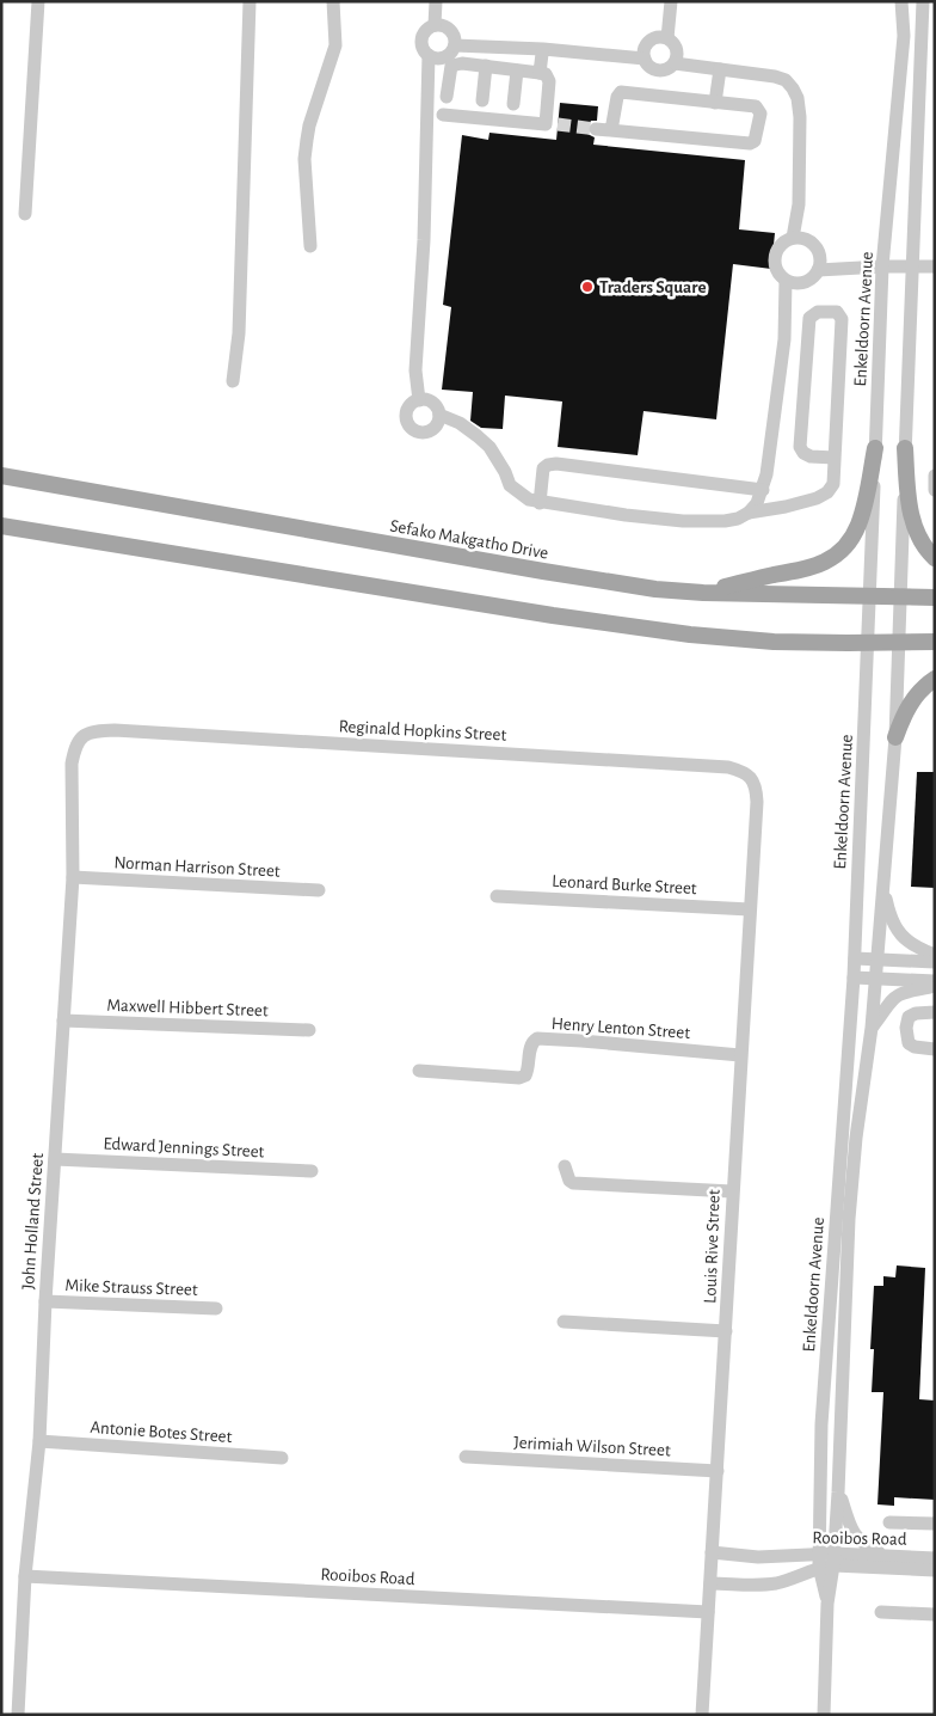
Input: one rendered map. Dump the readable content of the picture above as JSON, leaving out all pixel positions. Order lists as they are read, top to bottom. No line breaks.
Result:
{"streets":{"main road":["Sefako Makgatho Drive"],"street":["Enkeldoorn Avenue","Reginald Hopkins Street","Norman Harrison Street","Leonard Burke Street","Maxwell Hibbert Street","Henry Lenton Street","Edward Jennings Street","John Holland Street","Louis Rive Street","Mike Strauss Street","Antonie Botes Street","Jerimiah Wilson Street","Rooibos Road"]},"crossings":[["Enkeldoorn Avenue","Sefako Makgatho Drive"],["Enkeldoorn Avenue","Rooibos Road"],["Reginald Hopkins Street","John Holland Street"],["Reginald Hopkins Street","Louis Rive Street"],["Norman Harrison Street","John Holland Street"],["Leonard Burke Street","Louis Rive Street"],["Maxwell Hibbert Street","John Holland Street"],["Henry Lenton Street","Louis Rive Street"],["Edward Jennings Street","John Holland Street"],["John Holland Street","Mike Strauss Street"],["John Holland Street","Antonie Botes Street"],["John Holland Street","Rooibos Road"],["Louis Rive Street","Jerimiah Wilson Street"],["Louis Rive Street","Rooibos Road"]],"places":["Traders Square"]}
